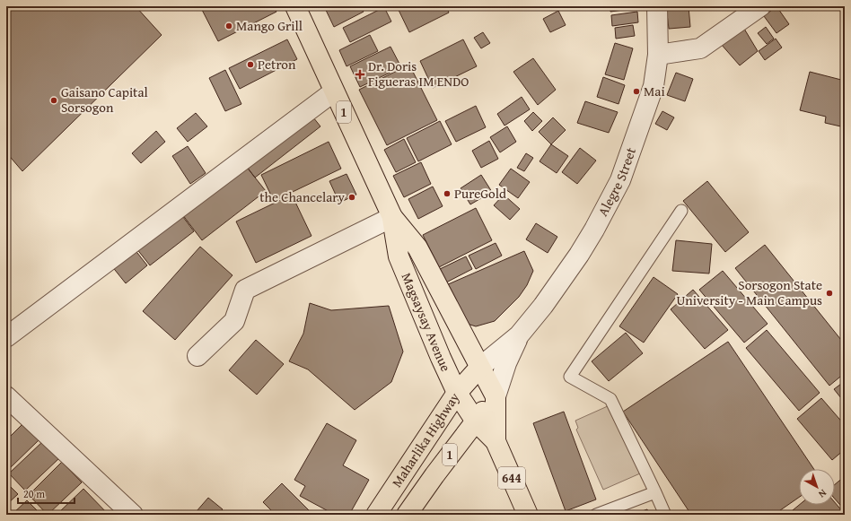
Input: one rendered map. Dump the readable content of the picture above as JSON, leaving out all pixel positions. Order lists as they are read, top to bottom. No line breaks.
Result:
{"streets":{"main road":["1","Magsaysay Avenue","Maharlika Highway","644"],"street":["Alegre Street"]},"crossings":[["Alegre Street","Magsaysay Avenue"],["Alegre Street","Maharlika Highway"],["Alegre Street","644"],["Magsaysay Avenue","Maharlika Highway"],["Magsaysay Avenue","644"],["Maharlika Highway","644"]],"places":{"other":["Mango Grill","Petron","Mai","Gaisano Capital Sorsogon","PureGold","the Chancelary","Sorsogon State University - Main Campus"],"health":["Dr. Doris Figueras IM ENDO"]},"scale_bar":"20 m","north":"bottom right"}
